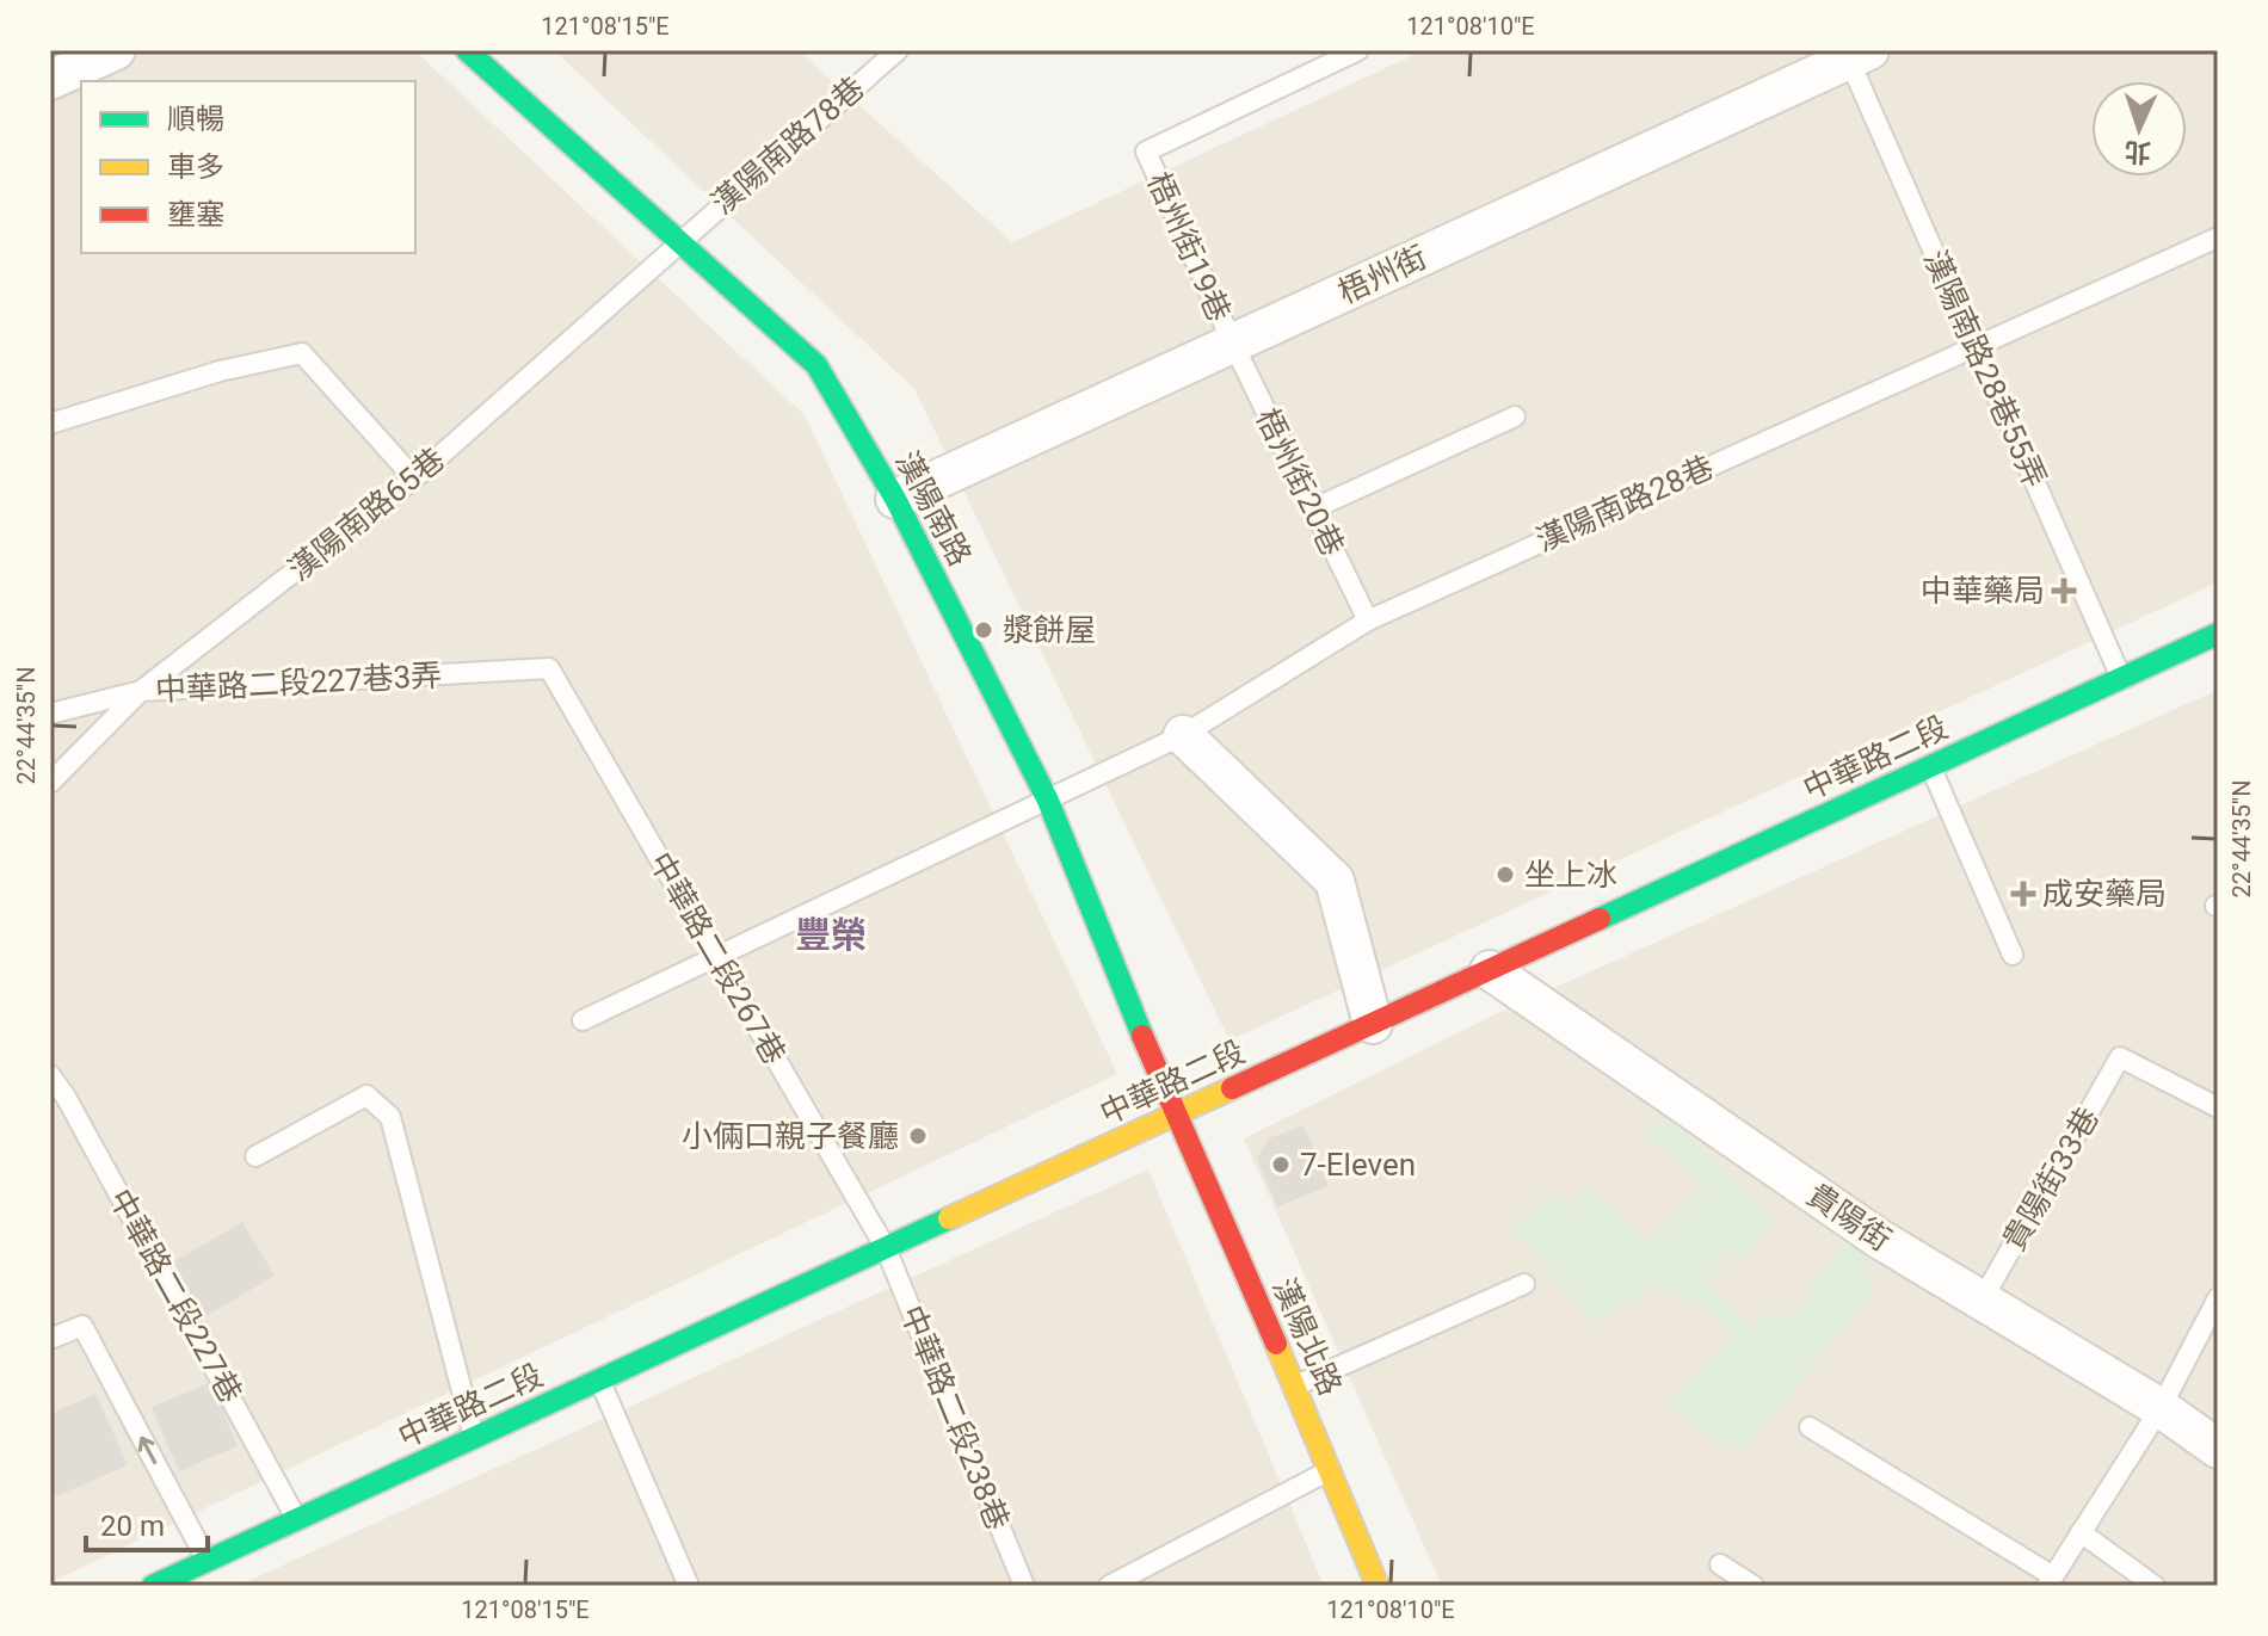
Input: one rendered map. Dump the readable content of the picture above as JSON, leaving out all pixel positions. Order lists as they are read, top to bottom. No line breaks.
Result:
{"streets":{"street":["梧州街","漢陽南路","中華路二段","貴陽街","漢陽北路"],"lane":["漢陽南路78巷","梧州街19巷","漢陽南路28巷55弄","梧州街20巷","漢陽南路28巷","漢陽南路65巷","中華路二段227巷3弄","中華路二段267巷","貴陽街33巷","中華路二段227巷","中華路二段238巷"]},"crossings":[["漢陽南路78巷","漢陽南路"],["漢陽南路78巷","漢陽南路65巷"],["梧州街19巷","梧州街"],["梧州街19巷","梧州街20巷"],["梧州街","漢陽南路28巷55弄"],["梧州街","梧州街20巷"],["梧州街","漢陽南路"],["漢陽南路28巷55弄","漢陽南路28巷"],["漢陽南路28巷55弄","中華路二段"],["梧州街20巷","漢陽南路28巷"],["漢陽南路28巷","漢陽南路"],["漢陽南路28巷","中華路二段267巷"],["漢陽南路","漢陽南路65巷"],["漢陽南路","中華路二段"],["漢陽南路","漢陽北路"],["漢陽南路65巷","中華路二段227巷3弄"],["中華路二段227巷3弄","中華路二段267巷"],["中華路二段","中華路二段267巷"],["中華路二段","貴陽街"],["中華路二段","中華路二段227巷"],["中華路二段","漢陽北路"],["中華路二段","中華路二段238巷"],["中華路二段267巷","中華路二段238巷"],["貴陽街33巷","貴陽街"]],"districts":["豐榮"],"places":{"health":["中華藥局","成安藥局"],"other":["漿餅屋","坐上冰","小倆口親子餐廳","7-Eleven"]},"legend":["順暢","車多","壅塞"],"scale_bar":"20 m","north":"bottom","coordinates":["121°08'15\"E","121°08'10\"E","22°44'35\"N"]}
